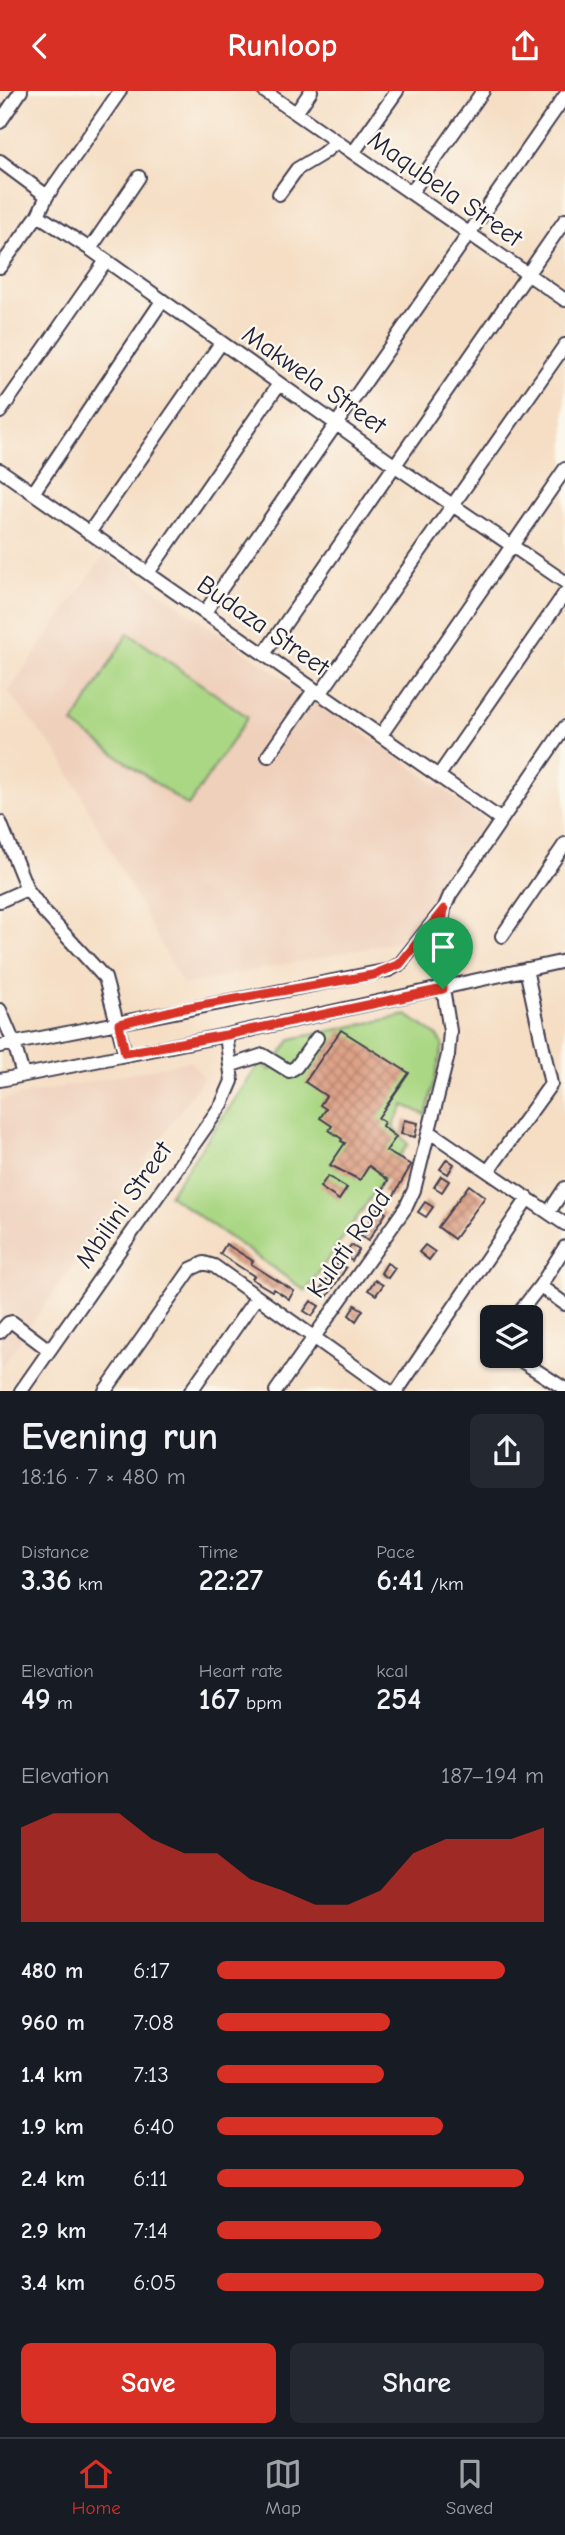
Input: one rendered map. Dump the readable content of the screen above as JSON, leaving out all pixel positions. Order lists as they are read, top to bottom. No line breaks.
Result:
{"streets":{"street":["Maqubela Street","Makwela Street","Budaza Street","Mbilini Street","Kulati Road"]},"page":{"header":"Runloop","heading":["Evening run","18:16 · 7 × 480 m"],"stats":[["Distance","3.36 km"],["Time","22:27"],["Pace","6:41 /km"],["Elevation","49 m"],["Heart rate","167 bpm"],["kcal","254"]],"chart":["Elevation","187–194 m"],"list":[{"name":"480 m","note":"6:17"},{"name":"960 m","note":"7:08"},{"name":"1.4 km","note":"7:13"},{"name":"1.9 km","note":"6:40"},{"name":"2.4 km","note":"6:11"},{"name":"2.9 km","note":"7:14"},{"name":"3.4 km","note":"6:05"}],"buttons":["Save","Share"],"tabs":["Home","Map","Saved"]}}
